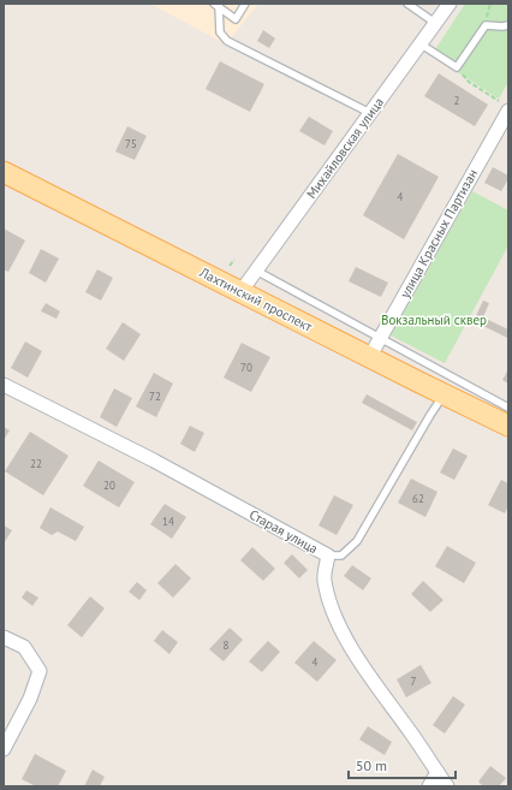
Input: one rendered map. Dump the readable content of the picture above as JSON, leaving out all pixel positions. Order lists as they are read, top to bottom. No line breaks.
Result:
{"streets":{"main road":["Лахтинский проспект"],"street":["Михайловская улица","улица Красных Партизан","Старая улица"]},"crossings":[["Михайловская улица","Лахтинский проспект"],["улица Красных Партизан","Лахтинский проспект"]],"parks":["Вокзальный сквер"],"house_numbers":["2","75","4","70","72","22","20","62","14","8","4","7"],"scale_bar":"50 m"}
